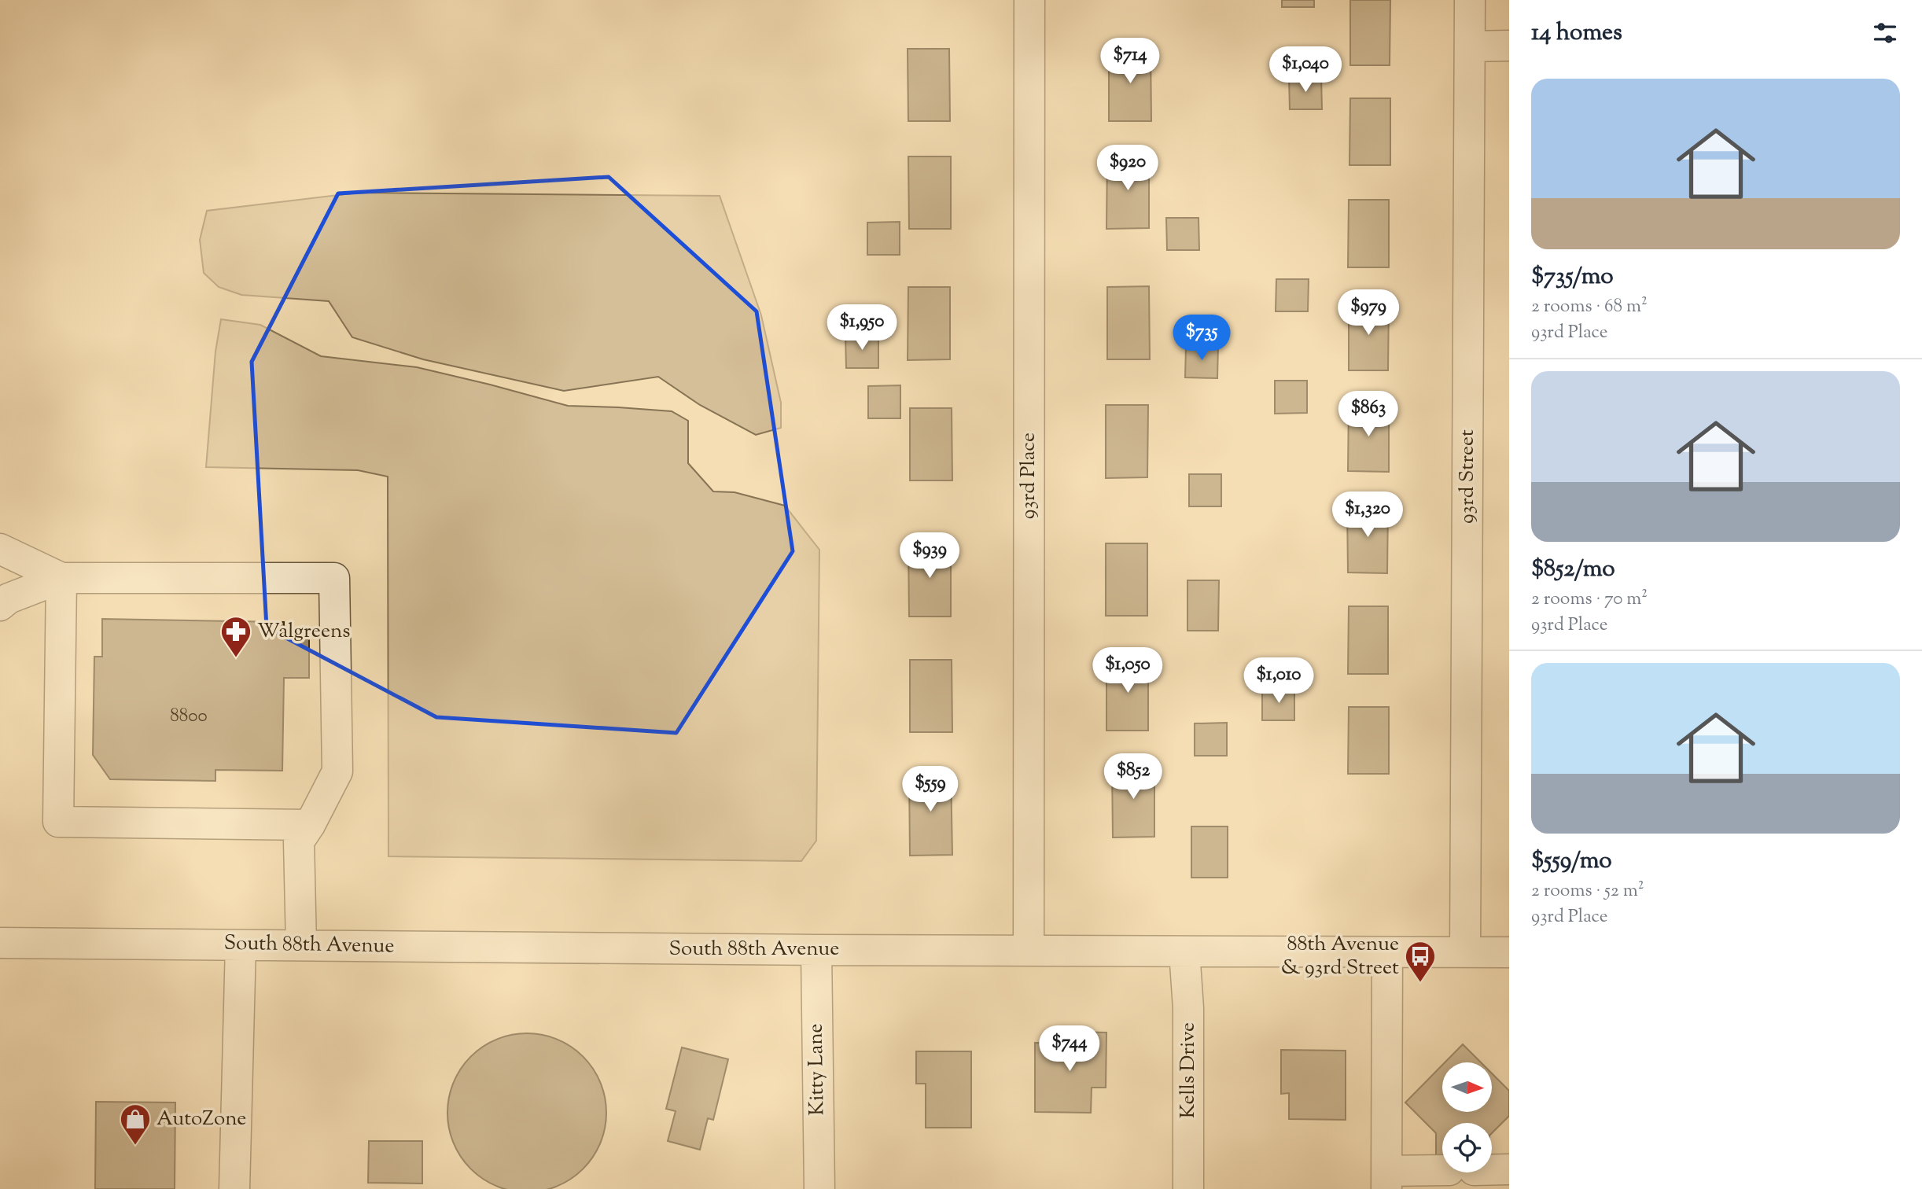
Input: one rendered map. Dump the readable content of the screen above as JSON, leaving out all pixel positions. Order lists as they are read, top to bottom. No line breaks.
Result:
{"streets":{"street":["93rd Place","93rd Street","South 88th Avenue","Kitty Lane","Kells Drive"]},"crossings":[["93rd Place","South 88th Avenue"],["93rd Street","South 88th Avenue"],["South 88th Avenue","Kitty Lane"],["South 88th Avenue","Kells Drive"]],"places":{"pharmacy":["Walgreens"],"bus stop":["88th Avenue & 93rd Street"],"shop":["AutoZone"]},"house_numbers":["8800"],"north":"right","page":{"heading":"14 homes","price":["$714","$1,040","$920","$979","$1,950","$735","$863","$1,320","$939","$1,050","$1,010","$852","$559","$744"],"list":[{"name":"$735/mo","note":"2 rooms · 68 m² · 93rd Place"},{"name":"$852/mo","note":"2 rooms · 70 m² · 93rd Place"},{"name":"$559/mo","note":"2 rooms · 52 m² · 93rd Place"}]}}
